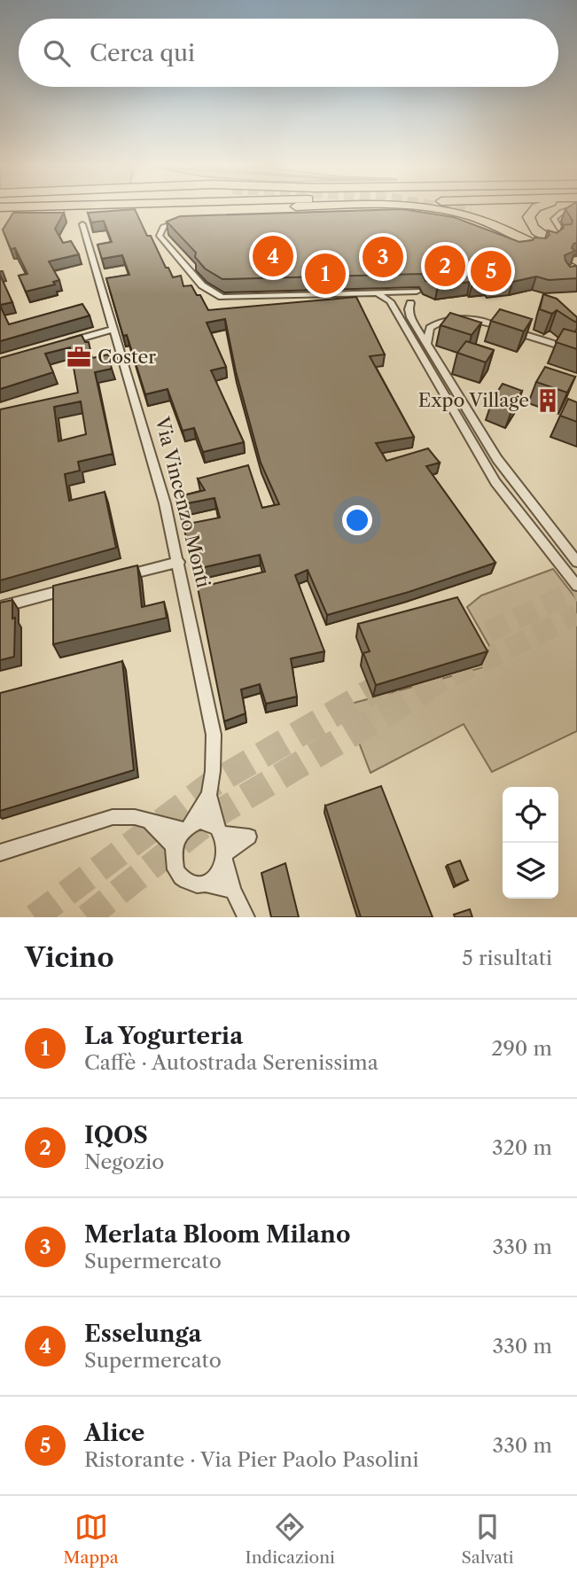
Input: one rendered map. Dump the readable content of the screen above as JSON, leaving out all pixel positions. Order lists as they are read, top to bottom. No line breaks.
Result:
{"streets":{"street":["Via Vincenzo Monti"]},"places":{"office":["Coster"],"building":["Expo Village"]},"page":{"search":"Cerca qui","pins":["4","3","2","5","1"],"heading":["Vicino","5 risultati"],"list":[{"mark":"1","name":"La Yogurteria","note":"Caffè · Autostrada Serenissima","value":"290 m"},{"mark":"2","name":"IQOS","note":"Negozio","value":"320 m"},{"mark":"3","name":"Merlata Bloom Milano","note":"Supermercato","value":"330 m"},{"mark":"4","name":"Esselunga","note":"Supermercato","value":"330 m"},{"mark":"5","name":"Alice","note":"Ristorante · Via Pier Paolo Pasolini","value":"330 m"}],"nav":["Mappa","Indicazioni","Salvati"]}}
